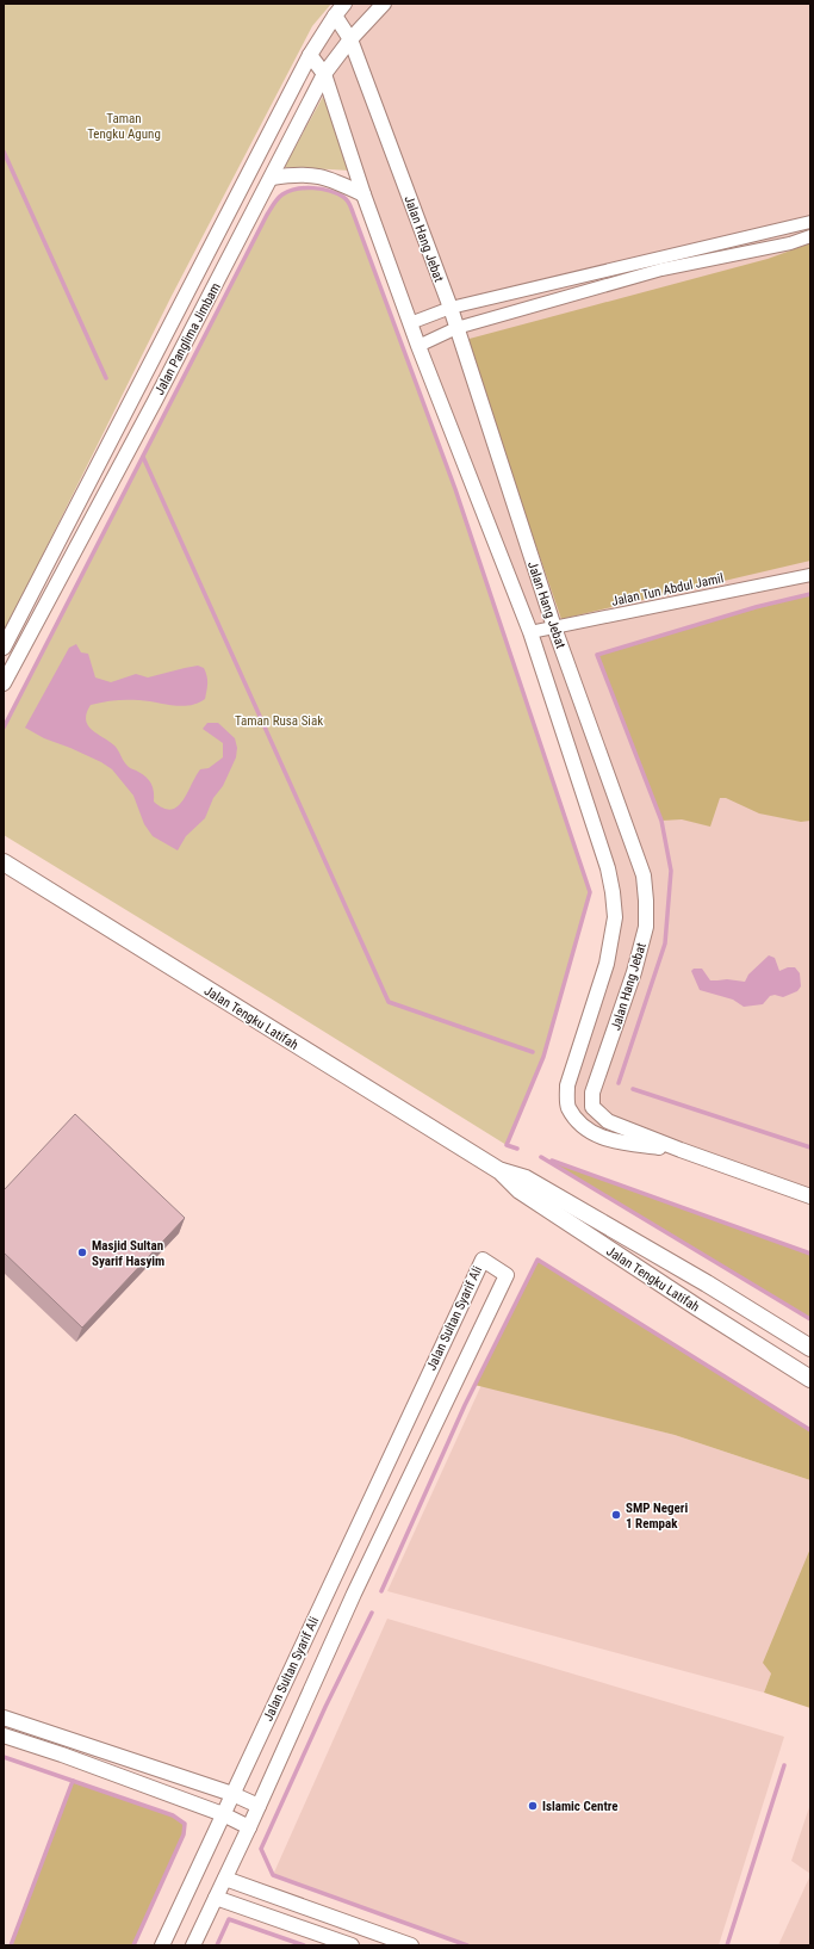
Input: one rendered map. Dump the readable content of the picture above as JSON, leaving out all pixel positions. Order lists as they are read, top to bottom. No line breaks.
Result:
{"streets":{"main road":["Jalan Tengku Latifah"],"street":["Jalan Hang Jebat","Jalan Panglima Jimbam","Jalan Tun Abdul Jamil","Jalan Sultan Syarif Ali"]},"crossings":[["Jalan Hang Jebat","Jalan Panglima Jimbam"],["Jalan Hang Jebat","Jalan Tun Abdul Jamil"]],"parks":["Taman Tengku Agung","Taman Rusa Siak"],"places":["Masjid Sultan Syarif Hasyim","SMP Negeri 1 Rempak","Islamic Centre"]}
